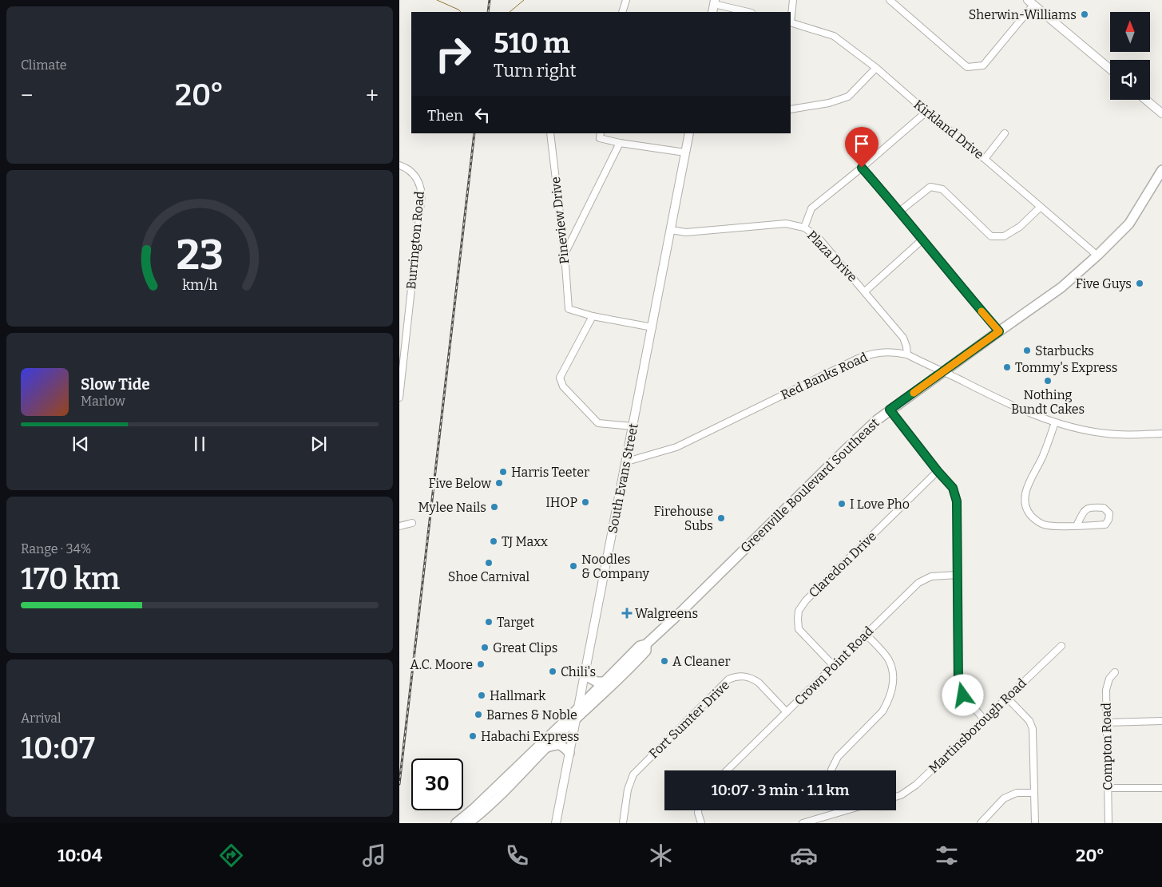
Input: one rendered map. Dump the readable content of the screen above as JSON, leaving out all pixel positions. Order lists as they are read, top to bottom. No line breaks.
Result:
{"streets":{"highway":["Greenville Boulevard Southeast"],"main road":["South Evans Street"],"street":["Kirkland Drive","Pineview Drive","Burrington Road","Plaza Drive","Red Banks Road","Claredon Drive","Crown Point Road","Fort Sumter Drive","Martinsborough Road","Compton Road"]},"crossings":[["Kirkland Drive","Greenville Boulevard Southeast"],["Plaza Drive","Red Banks Road"],["Plaza Drive","South Evans Street"],["Red Banks Road","South Evans Street"],["Red Banks Road","Greenville Boulevard Southeast"],["South Evans Street","Greenville Boulevard Southeast"],["Claredon Drive","Crown Point Road"],["Crown Point Road","Fort Sumter Drive"]],"places":{"other":["Sherwin-Williams","Five Guys","Starbucks","Tommy's Express","Nothing Bundt Cakes","Harris Teeter","Five Below","IHOP","I Love Pho","Mylee Nails","Firehouse Subs","TJ Maxx","Shoe Carnival","Noodles & Company","Target","Great Clips","A Cleaner","A.C. Moore","Chili's","Hallmark","Barnes & Noble","Habachi Express"],"health":["Walgreens"]},"north":"top","page":{"tile":["Climate",["Range · 34%","170 km"],["Arrival","10:07"]],"turn":["510 m","Turn right"],"heat":["−","20°","+"],"then":"Then","song":["Slow Tide","Marlow"],"limit":"30","trip":"10:07 · 3 min · 1.1 km","tabs":["10:04","20°"],"gauge":["23","km/h"]}}
